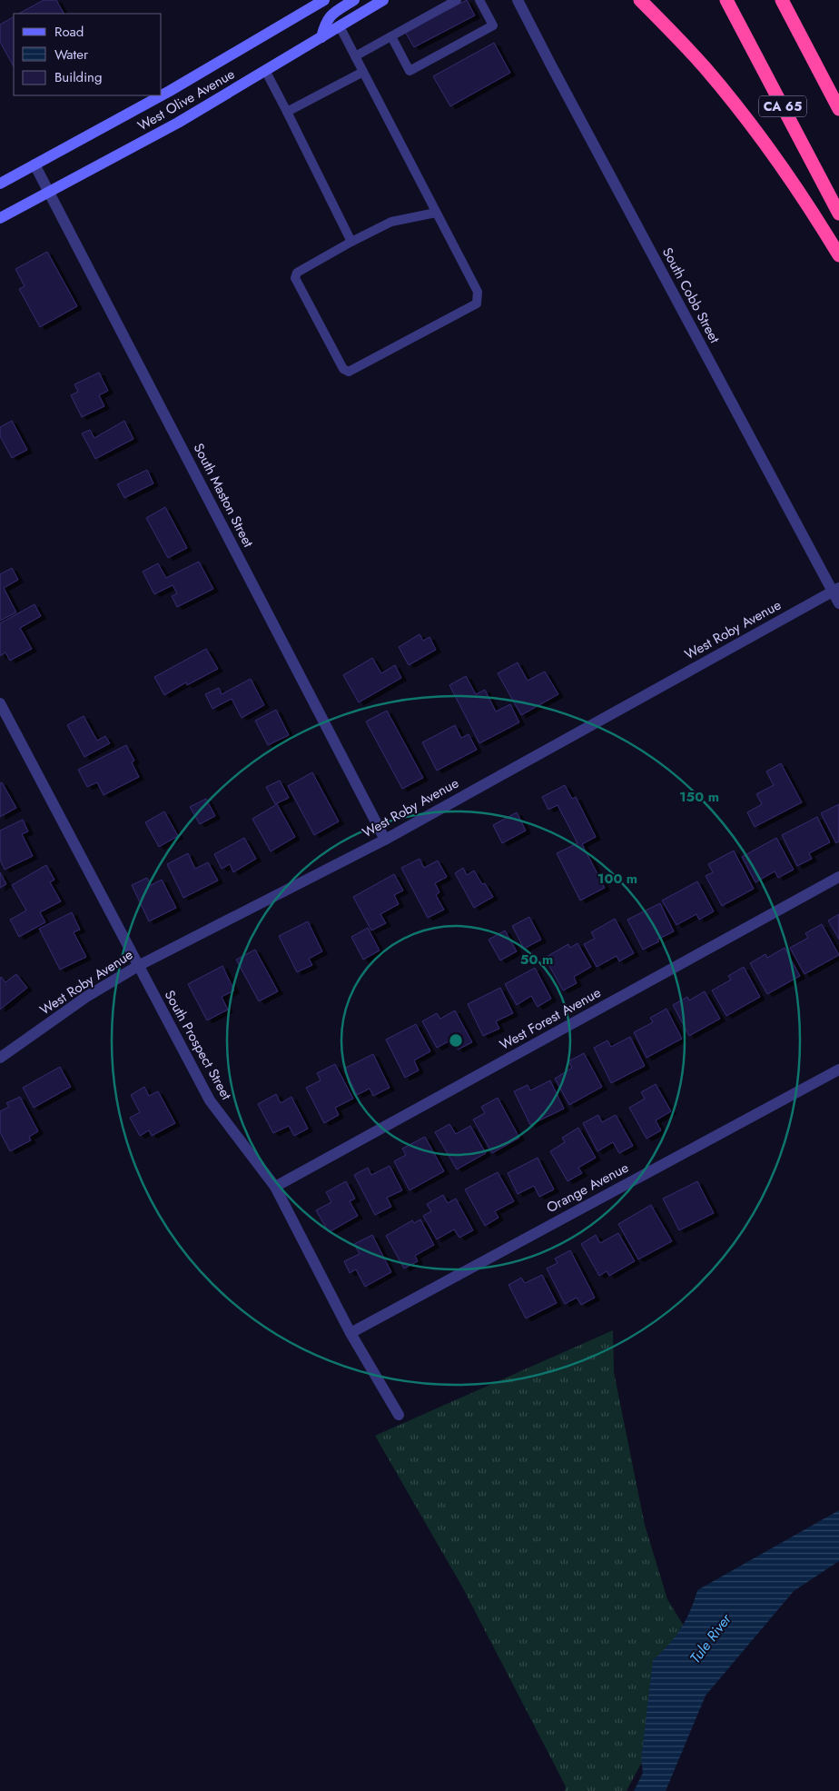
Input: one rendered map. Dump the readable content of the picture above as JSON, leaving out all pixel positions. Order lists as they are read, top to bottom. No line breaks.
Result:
{"streets":{"highway":["CA 65"],"main road":["West Olive Avenue"],"street":["South Cobb Street","South Maston Street","West Roby Avenue","West Forest Avenue","South Prospect Street","Orange Avenue"]},"crossings":[["West Olive Avenue","South Maston Street"],["South Cobb Street","West Roby Avenue"],["South Maston Street","West Roby Avenue"],["West Roby Avenue","South Prospect Street"],["West Forest Avenue","South Prospect Street"],["South Prospect Street","Orange Avenue"]],"water":["Tule River"],"legend":["Road","Water","Building"],"rings":["150 m","100 m","50 m"]}
